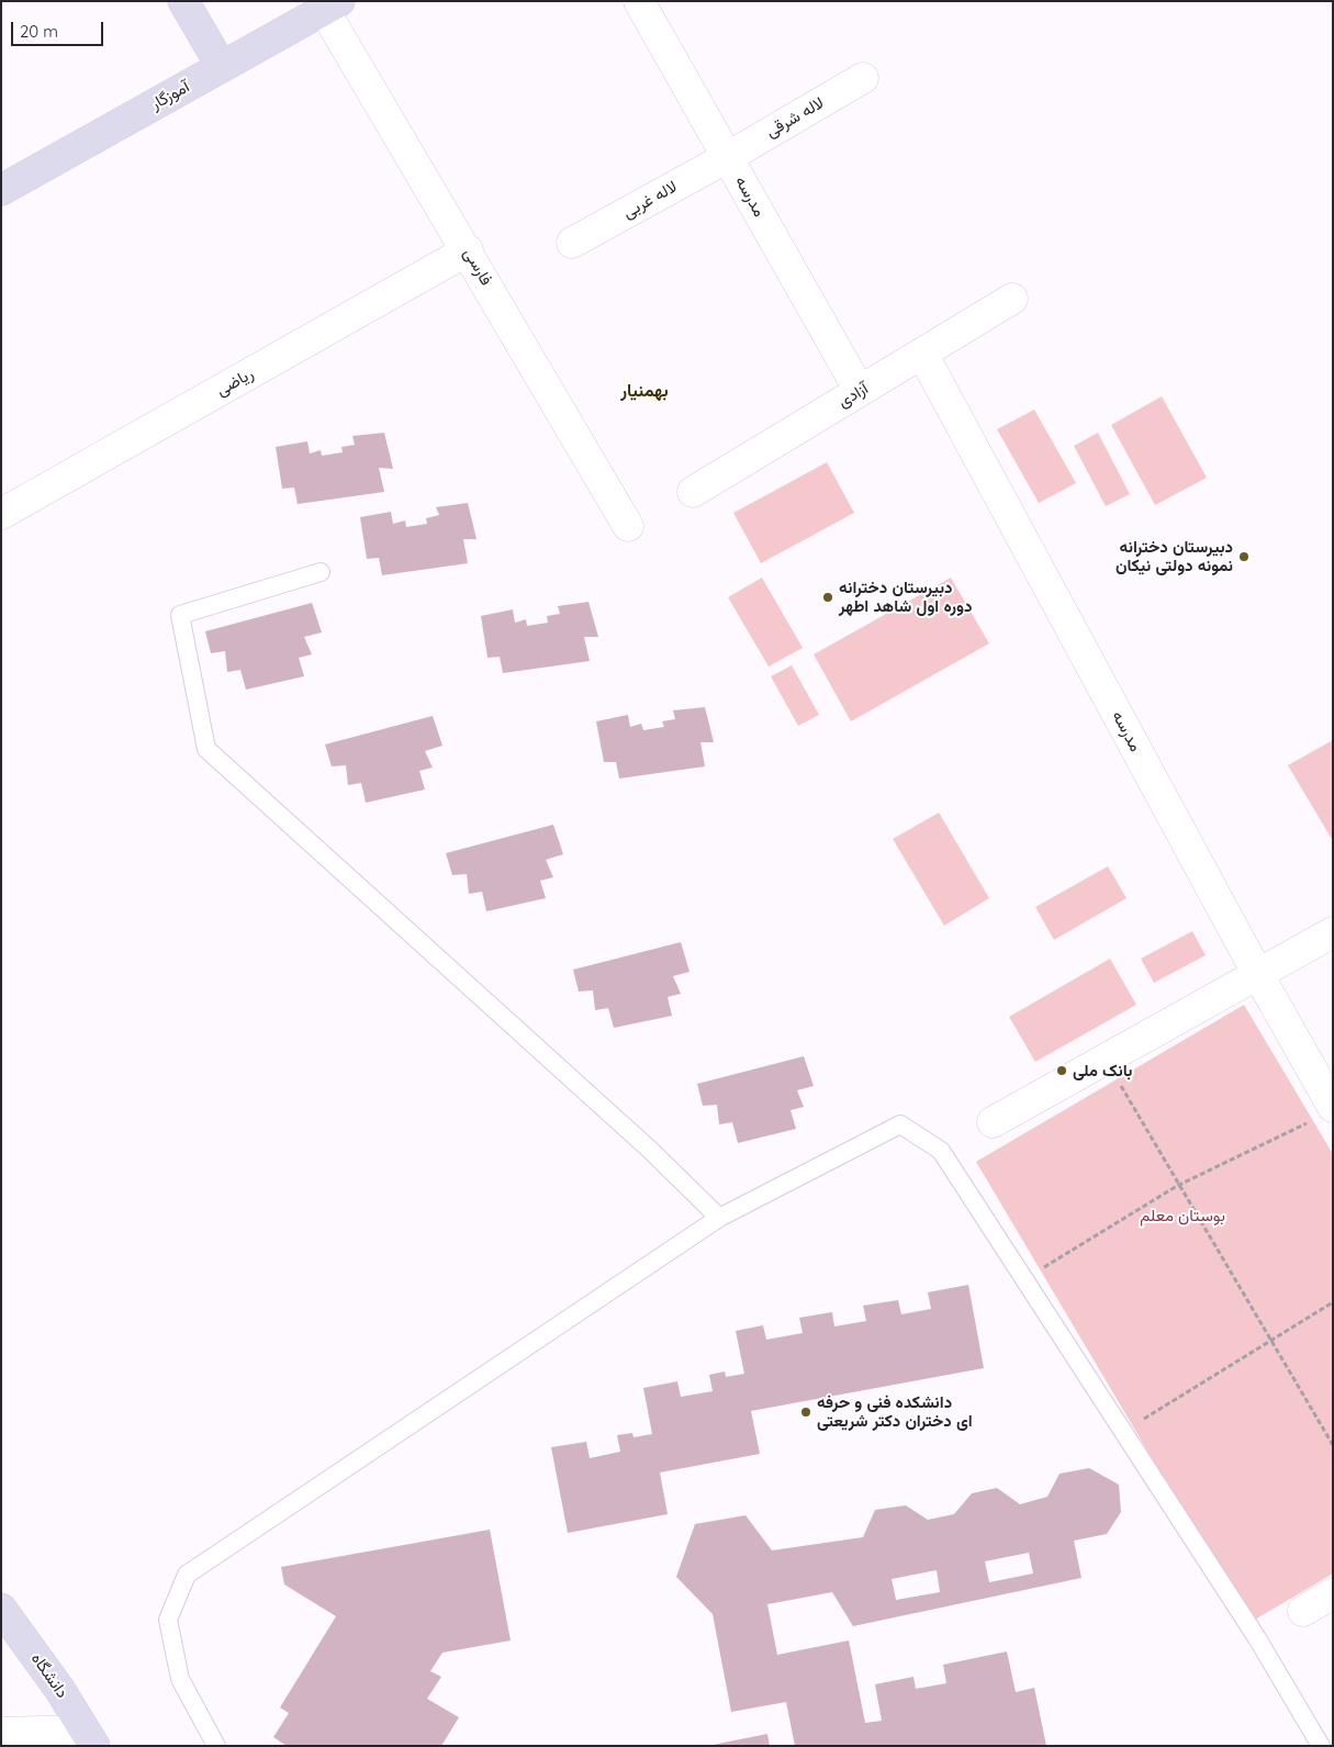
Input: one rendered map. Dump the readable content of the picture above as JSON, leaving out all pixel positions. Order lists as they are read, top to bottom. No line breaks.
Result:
{"streets":{"street":["آموزگار","لاله شرقی","مدرسه","لاله غربی","فارسی","ریاضی","آزادی","دانشگاه"]},"crossings":[["آموزگار","فارسی"],["لاله شرقی","مدرسه"],["لاله شرقی","لاله غربی"],["مدرسه","لاله غربی"],["مدرسه","آزادی"],["فارسی","ریاضی"]],"districts":["بهمنیار"],"parks":["بوستان معلم"],"places":["دبيرستان دخترانه نمونه دولتی نيکان","دبیرستان دخترانه دوره اول شاهد اطهر","بانک ملی","دانشکده فنی و حرفه ای دختران دکتر شریعتی"],"scale_bar":"20 m"}
